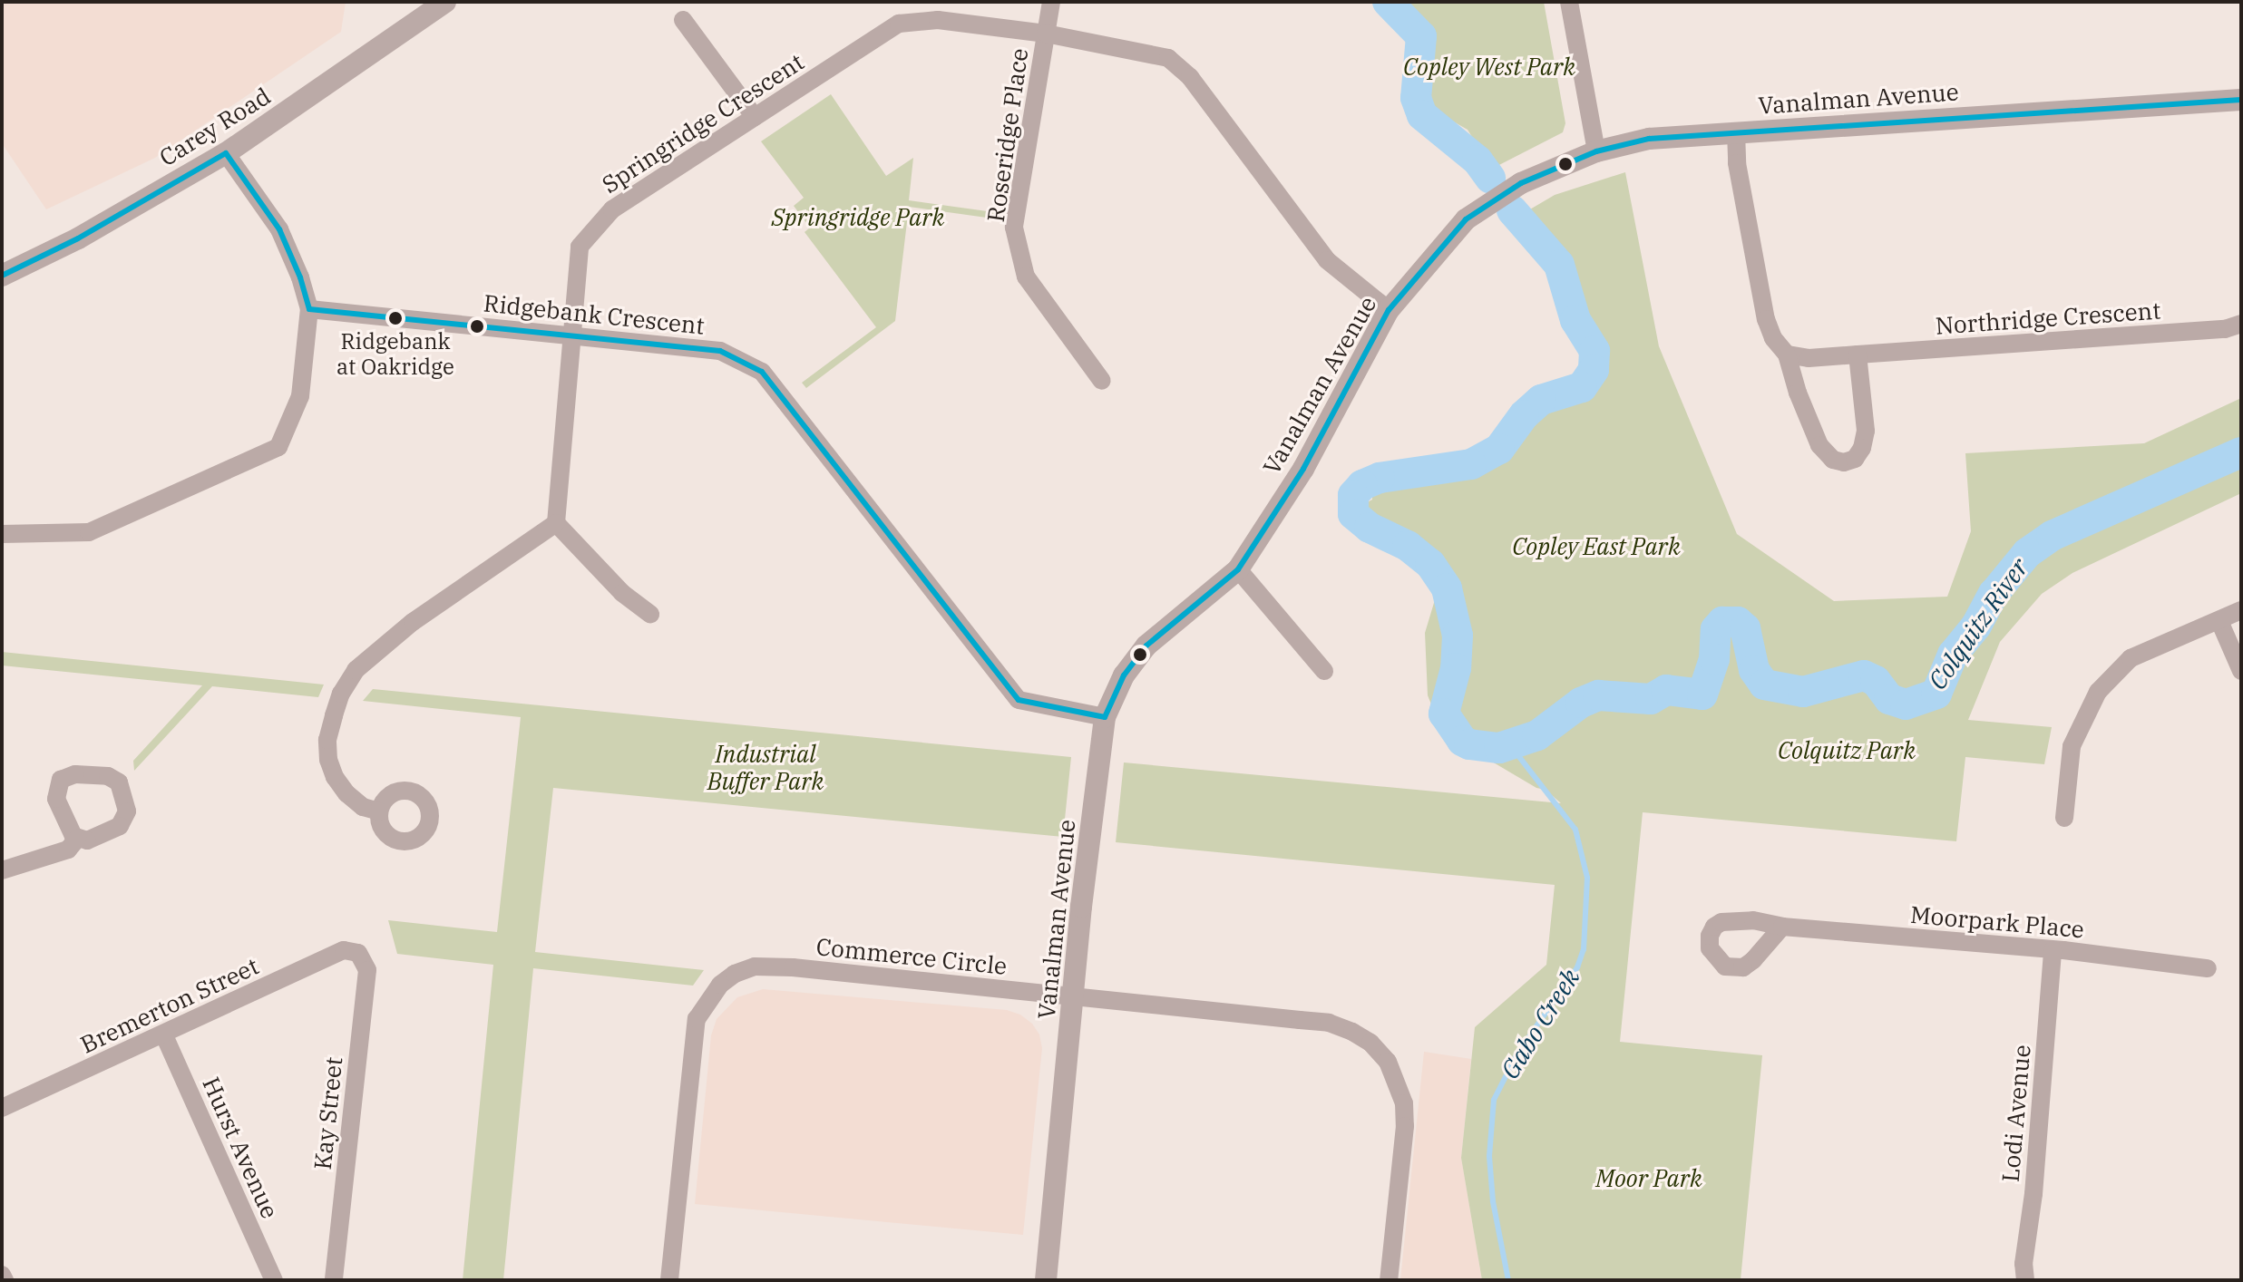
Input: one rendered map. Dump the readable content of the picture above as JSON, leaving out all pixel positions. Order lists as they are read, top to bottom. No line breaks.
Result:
{"streets":{"street":["Vanalman Avenue","Springridge Crescent","Carey Road","Roseridge Place","Ridgebank Crescent","Northridge Crescent","Moorpark Place","Commerce Circle","Bremerton Street","Kay Street","Lodi Avenue","Hurst Avenue"]},"crossings":[["Vanalman Avenue","Springridge Crescent"],["Vanalman Avenue","Ridgebank Crescent"],["Vanalman Avenue","Commerce Circle"],["Springridge Crescent","Roseridge Place"],["Springridge Crescent","Ridgebank Crescent"],["Moorpark Place","Lodi Avenue"],["Bremerton Street","Kay Street"],["Bremerton Street","Hurst Avenue"]],"water":["Colquitz River","Gabo Creek"],"parks":["Copley West Park","Springridge Park","Copley East Park","Colquitz Park","Industrial Buffer Park","Moor Park"],"places":["Ridgebank at Oakridge"]}
